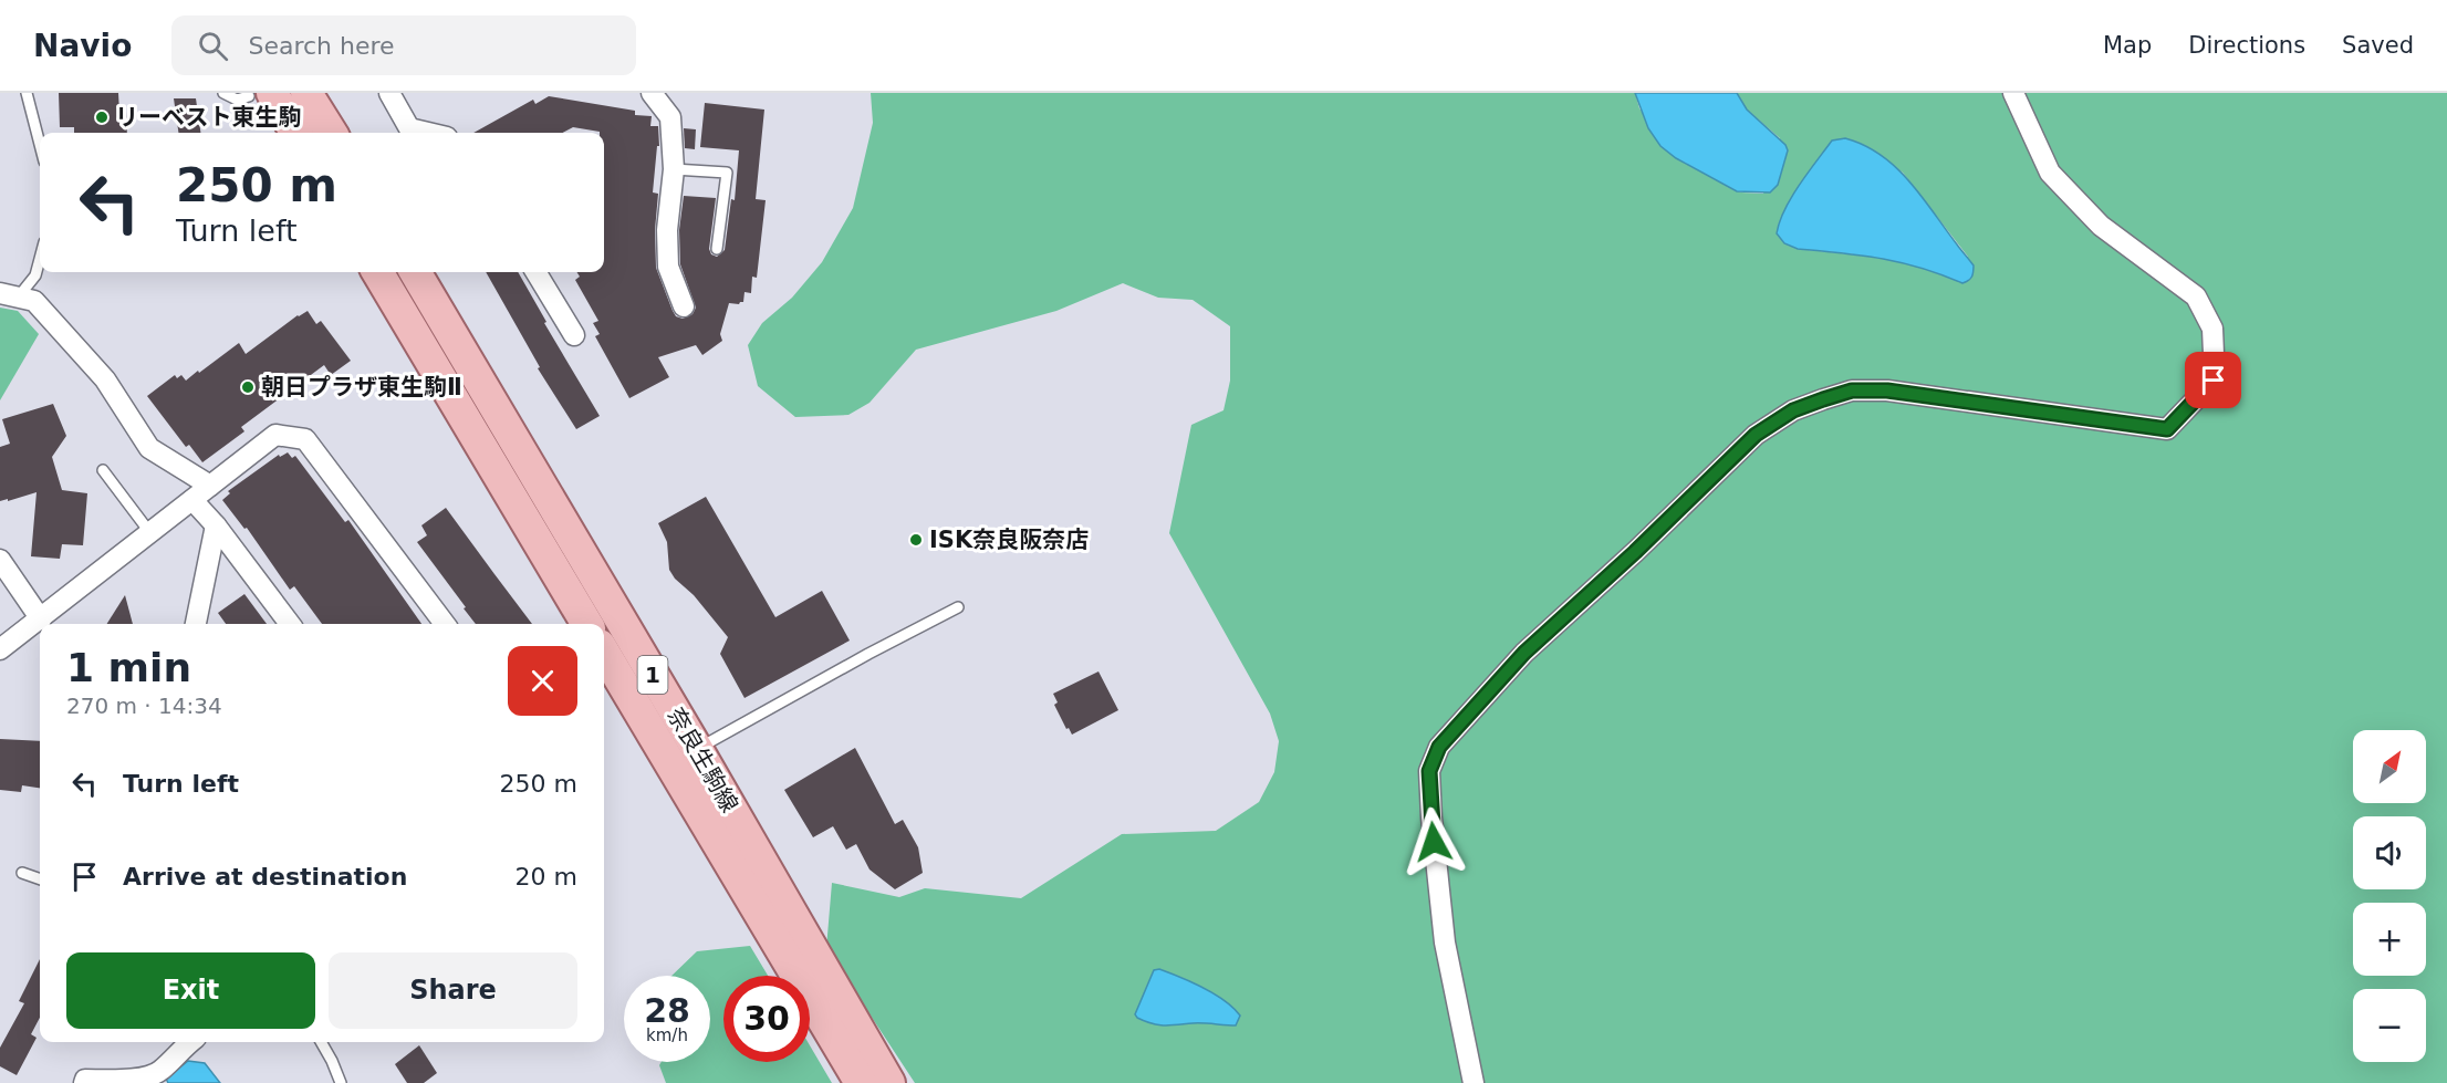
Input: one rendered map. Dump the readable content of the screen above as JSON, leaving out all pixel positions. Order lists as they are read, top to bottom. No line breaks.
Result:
{"streets":{"main road":["1","奈良生駒線"]},"places":["リーベスト東生駒","朝日プラザ東生駒Ⅱ","ISK奈良阪奈店"],"north":"top right","page":{"header":"Navio","search":"Search here","nav":["Map","Directions","Saved"],"turn":["250 m","Turn left"],"heading":["1 min","270 m · 14:34"],"map_buttons":["+","−"],"list":[{"name":"Turn left","value":"250 m"},{"name":"Arrive at destination","value":"20 m"}],"buttons":["Exit","Share"],"speed":"28 km/h","limit":"30"}}
